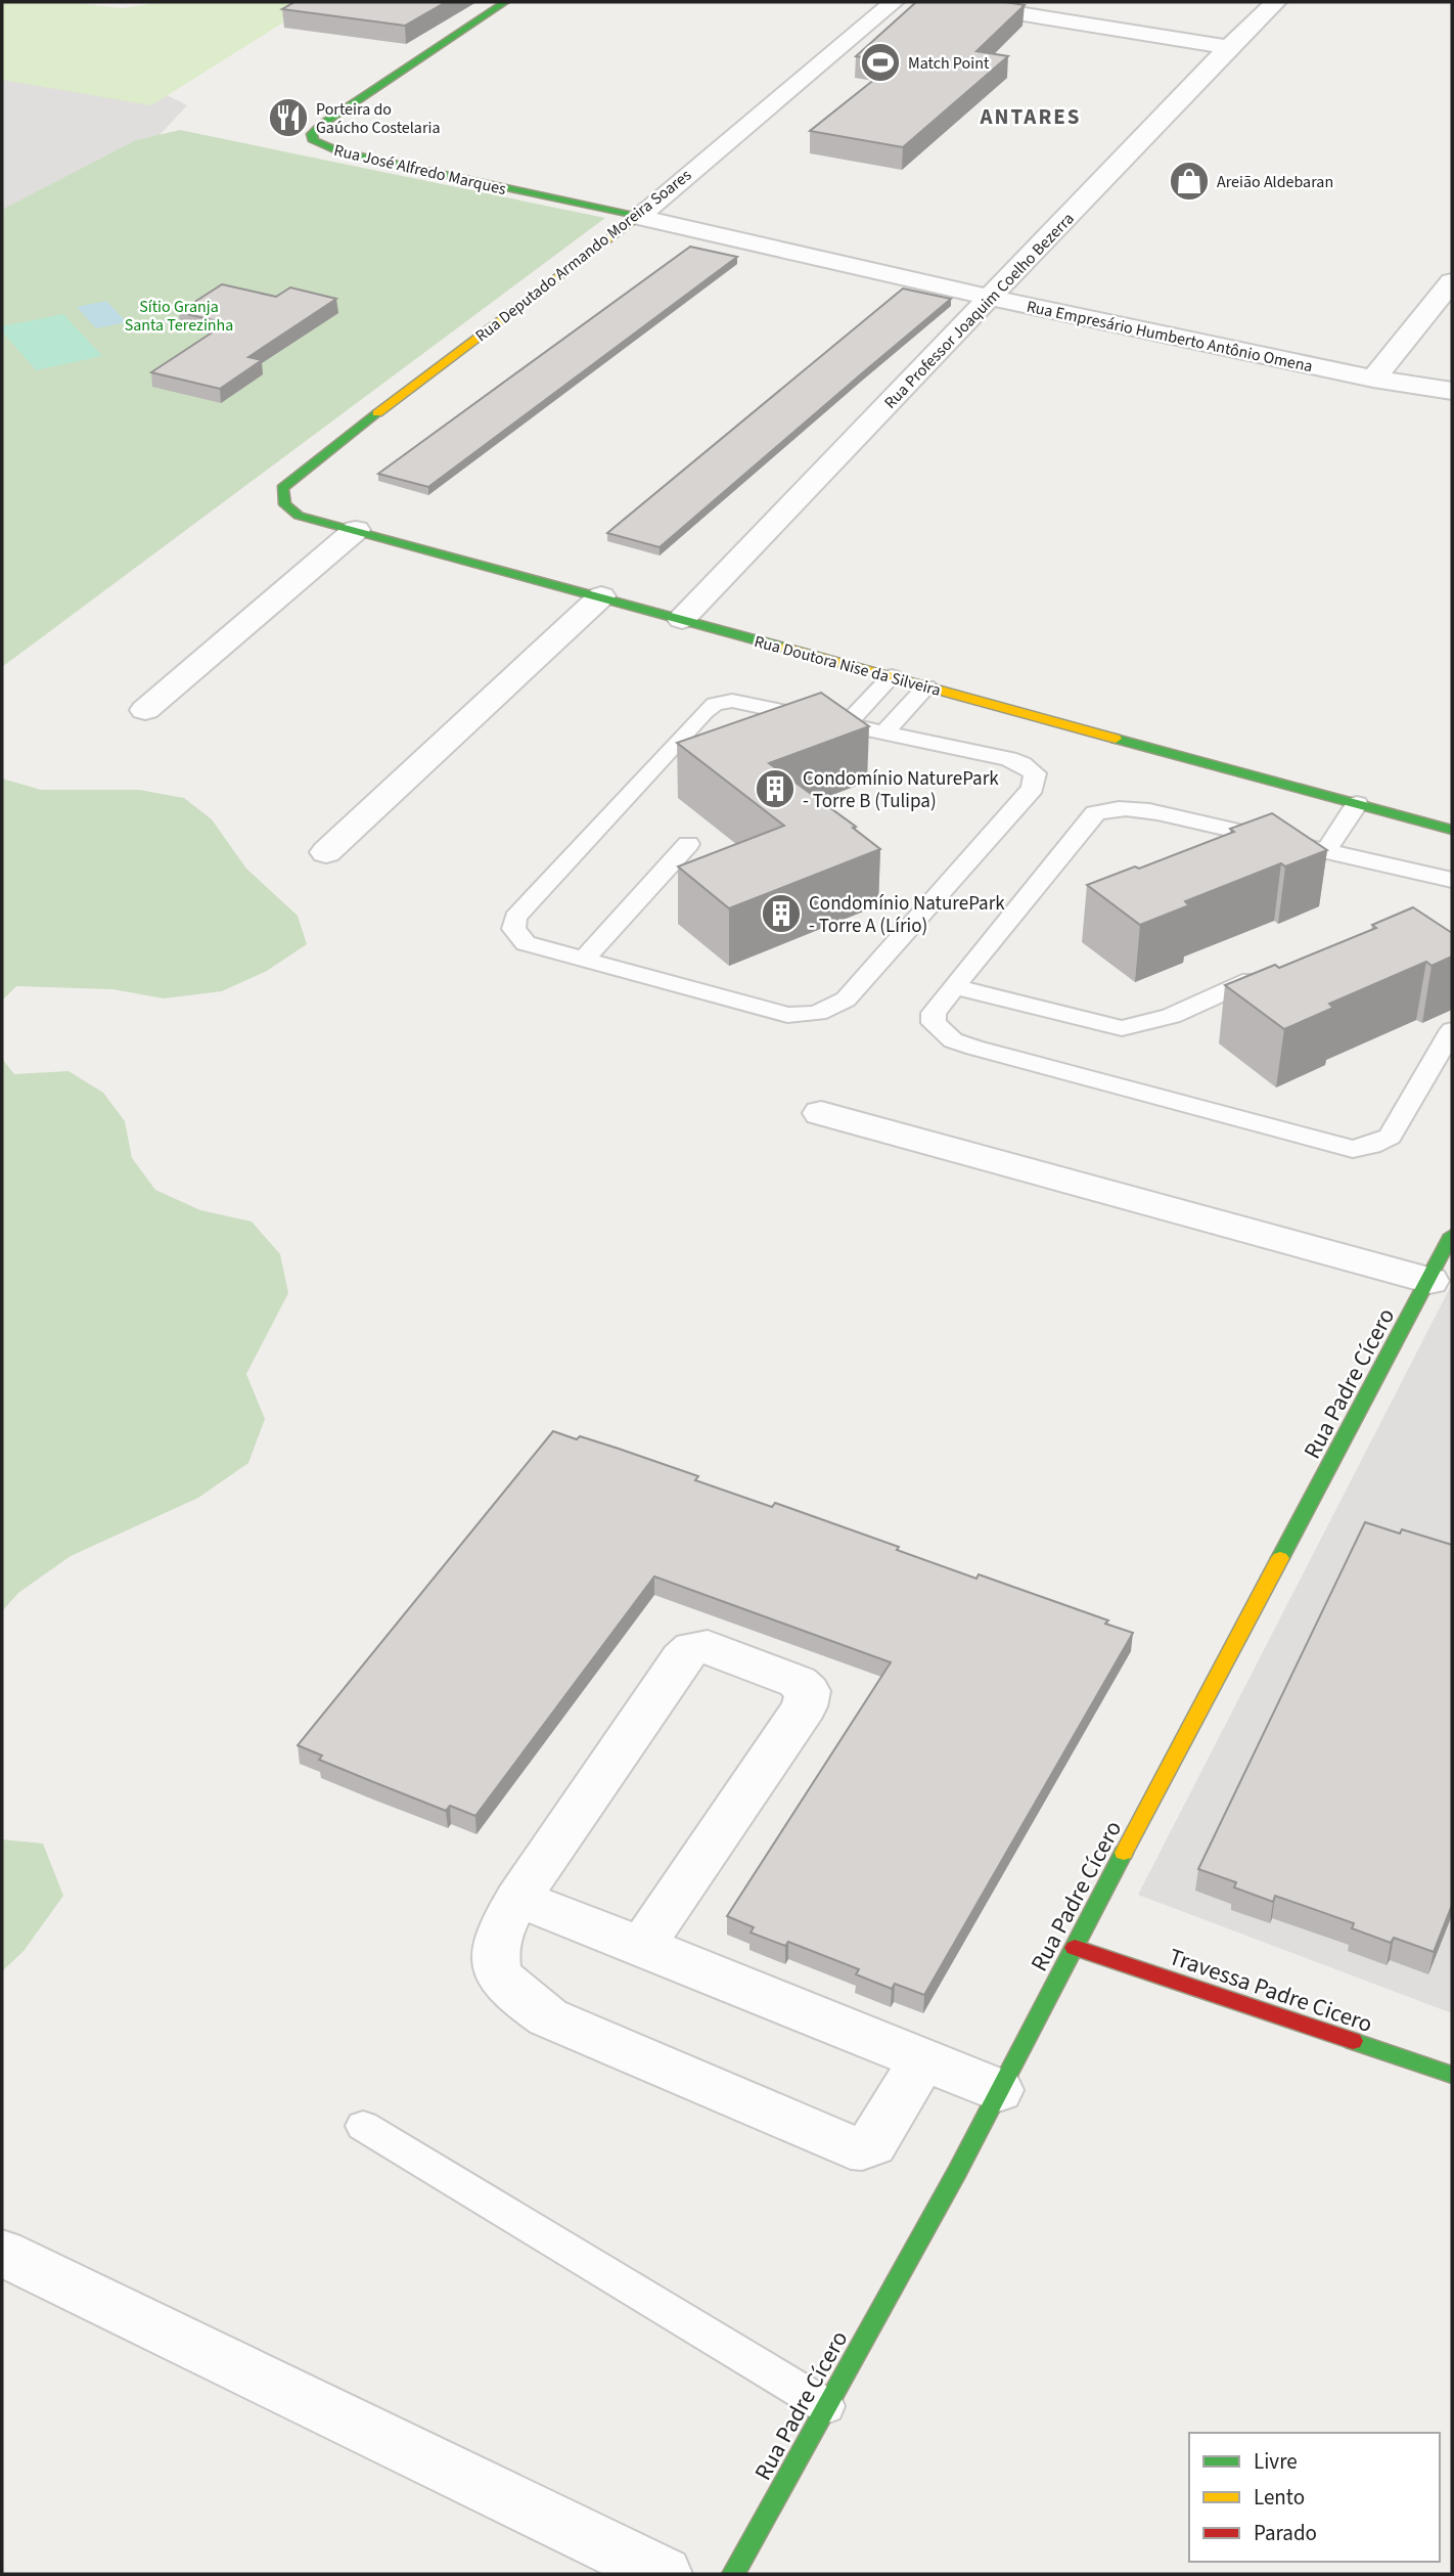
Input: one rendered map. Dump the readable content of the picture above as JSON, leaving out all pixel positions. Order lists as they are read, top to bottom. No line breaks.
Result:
{"streets":{"street":["Rua José Alfredo Marques","Rua Deputado Armando Moreira Soares","Rua Professor Joaquim Coelho Bezerra","Rua Empresário Humberto Antônio Omena","Rua Doutora Nise da Silveira","Rua Padre Cícero","Travessa Padre Cicero"]},"crossings":[["Rua José Alfredo Marques","Rua Deputado Armando Moreira Soares"],["Rua José Alfredo Marques","Rua Empresário Humberto Antônio Omena"],["Rua Deputado Armando Moreira Soares","Rua Empresário Humberto Antônio Omena"],["Rua Deputado Armando Moreira Soares","Rua Doutora Nise da Silveira"],["Rua Professor Joaquim Coelho Bezerra","Rua Empresário Humberto Antônio Omena"],["Rua Professor Joaquim Coelho Bezerra","Rua Doutora Nise da Silveira"],["Rua Padre Cícero","Travessa Padre Cicero"]],"districts":["ANTARES"],"parks":["Sítio Granja Santa Terezinha"],"places":{"sports":["Match Point"],"restaurant":["Porteira do Gaúcho Costelaria"],"shop":["Areião Aldebaran"],"building":["Condomínio NaturePark - Torre B (Tulipa)","Condomínio NaturePark - Torre A (Lírio)"]},"legend":["Livre","Lento","Parado"]}
